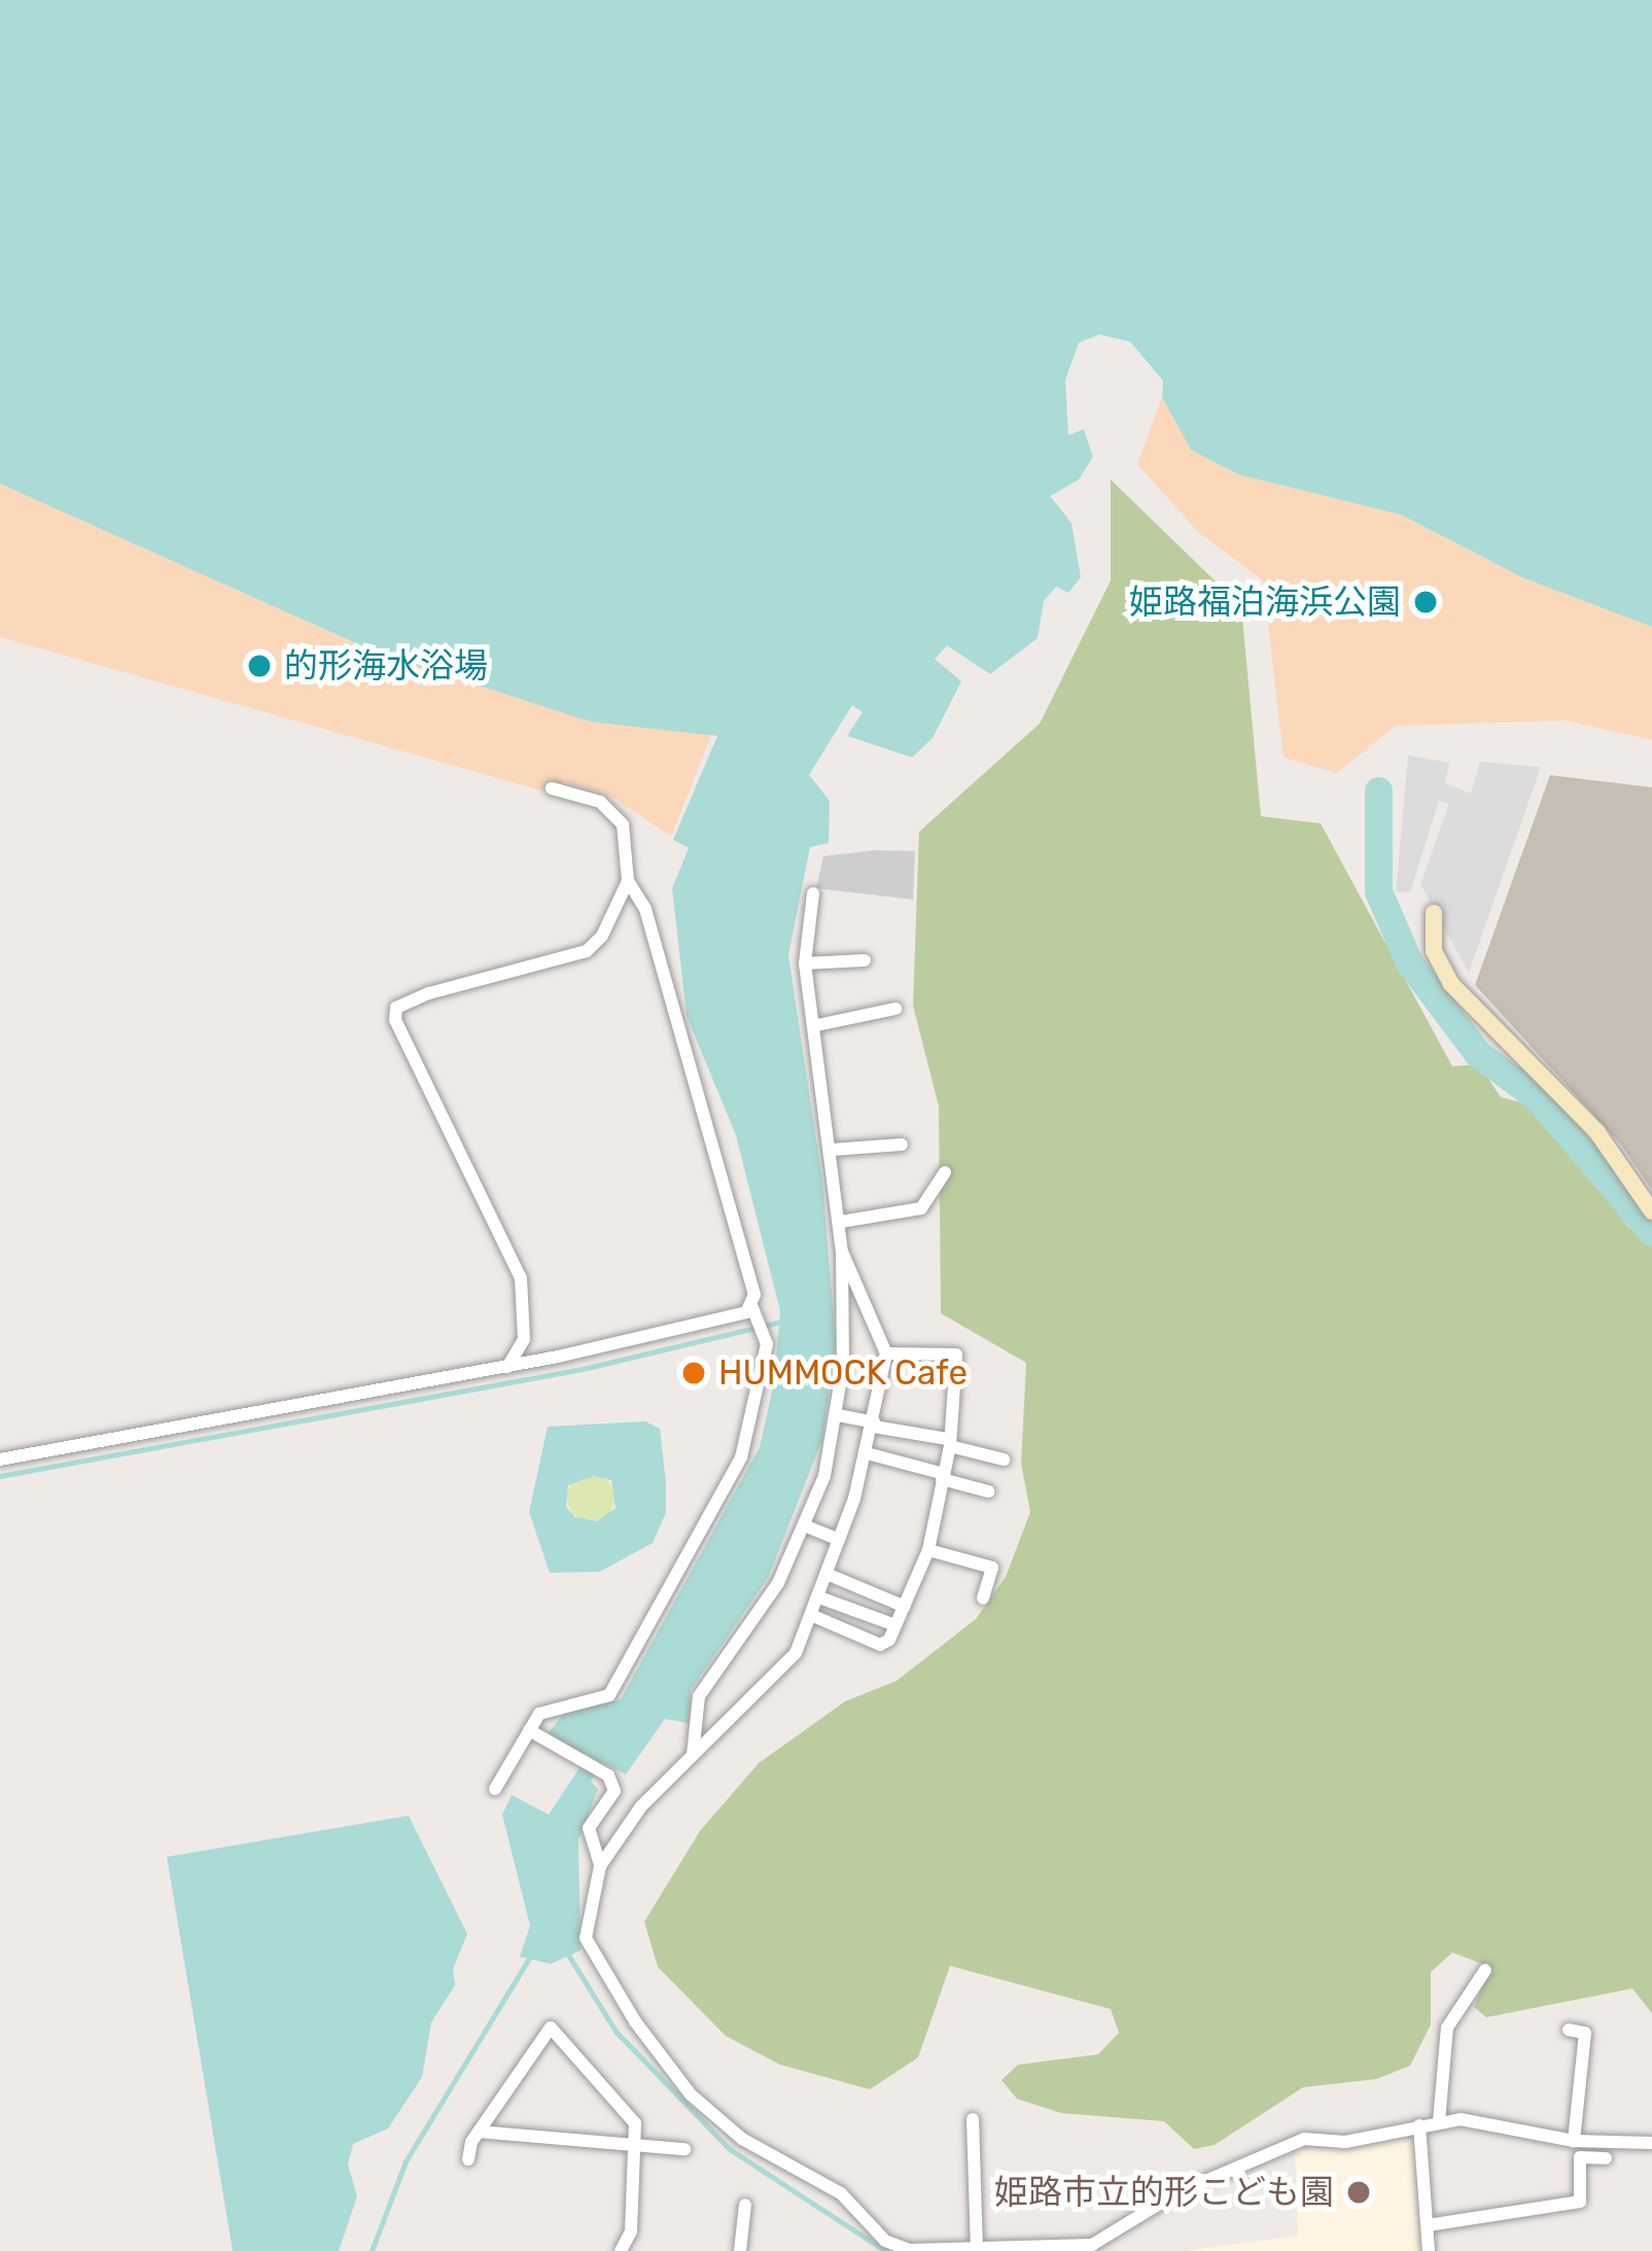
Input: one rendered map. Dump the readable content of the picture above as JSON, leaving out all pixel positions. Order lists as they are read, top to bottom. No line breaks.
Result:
{"places":["姫路福泊海浜公園","的形海水浴場","HUMMOCK Cafe","姫路市立的形こども園"]}
